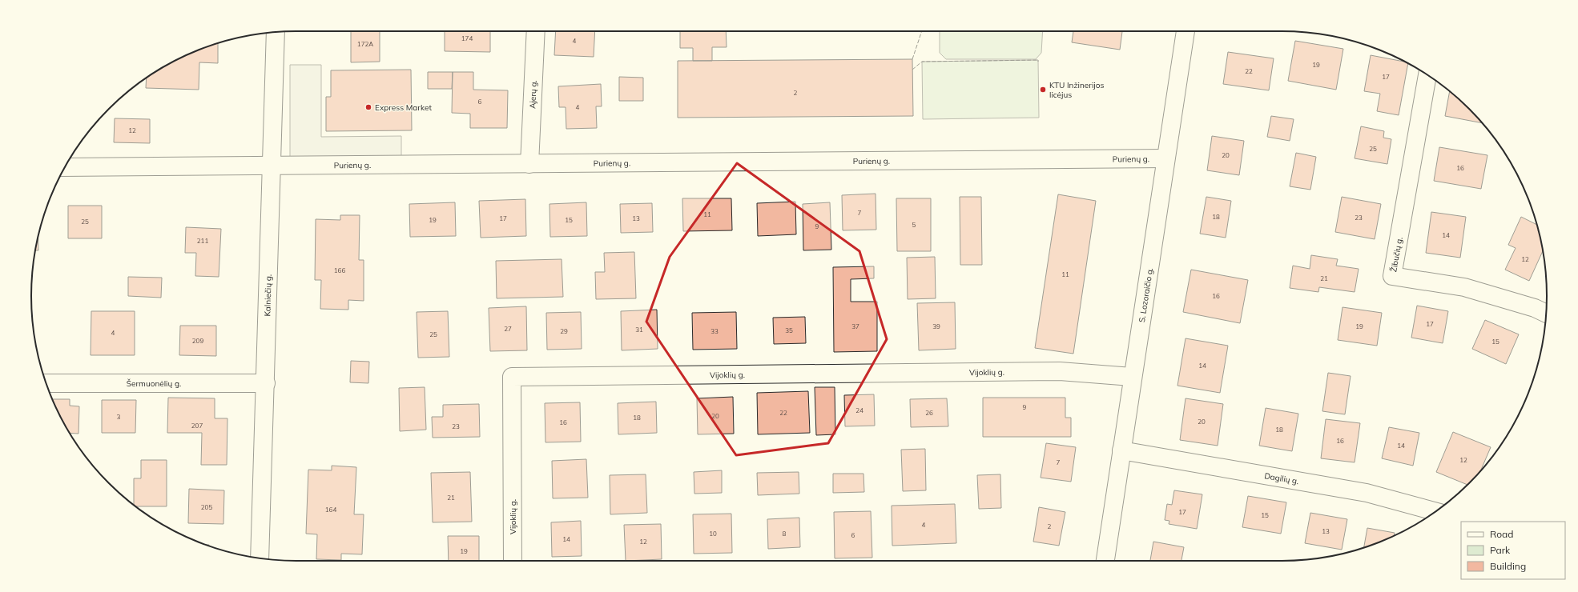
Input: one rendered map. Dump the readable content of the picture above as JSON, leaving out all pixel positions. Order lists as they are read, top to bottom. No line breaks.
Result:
{"streets":{"street":["Ajerų g.","Purienų g.","Žibučių g.","Kalniečių g.","S. Lozoraičio g.","Vijoklių g.","Šermuonėlių g.","Dagilių g."]},"crossings":[["Ajerų g.","Purienų g."],["Purienų g.","Kalniečių g."],["Purienų g.","S. Lozoraičio g."],["Kalniečių g.","Šermuonėlių g."],["S. Lozoraičio g.","Vijoklių g."],["S. Lozoraičio g.","Dagilių g."]],"places":["KTU Inžinerijos licėjus","Express Market"],"house_numbers":["174","4","172A","19","22","17","2","6","4","12","25","20","16","7","11","18","23","17","13","19","15","25","5","9","14","211","12","166","11","21","16","17","37","39","19","27","31","35","29","33","4","25","209","15","14","9","24","22","26","20","3","18","20","16","207","23","18","16","14","12","7","21","205","164","17","15","4","2","13","10","8","6","14","12","19"],"legend":["Road","Park","Building"]}
